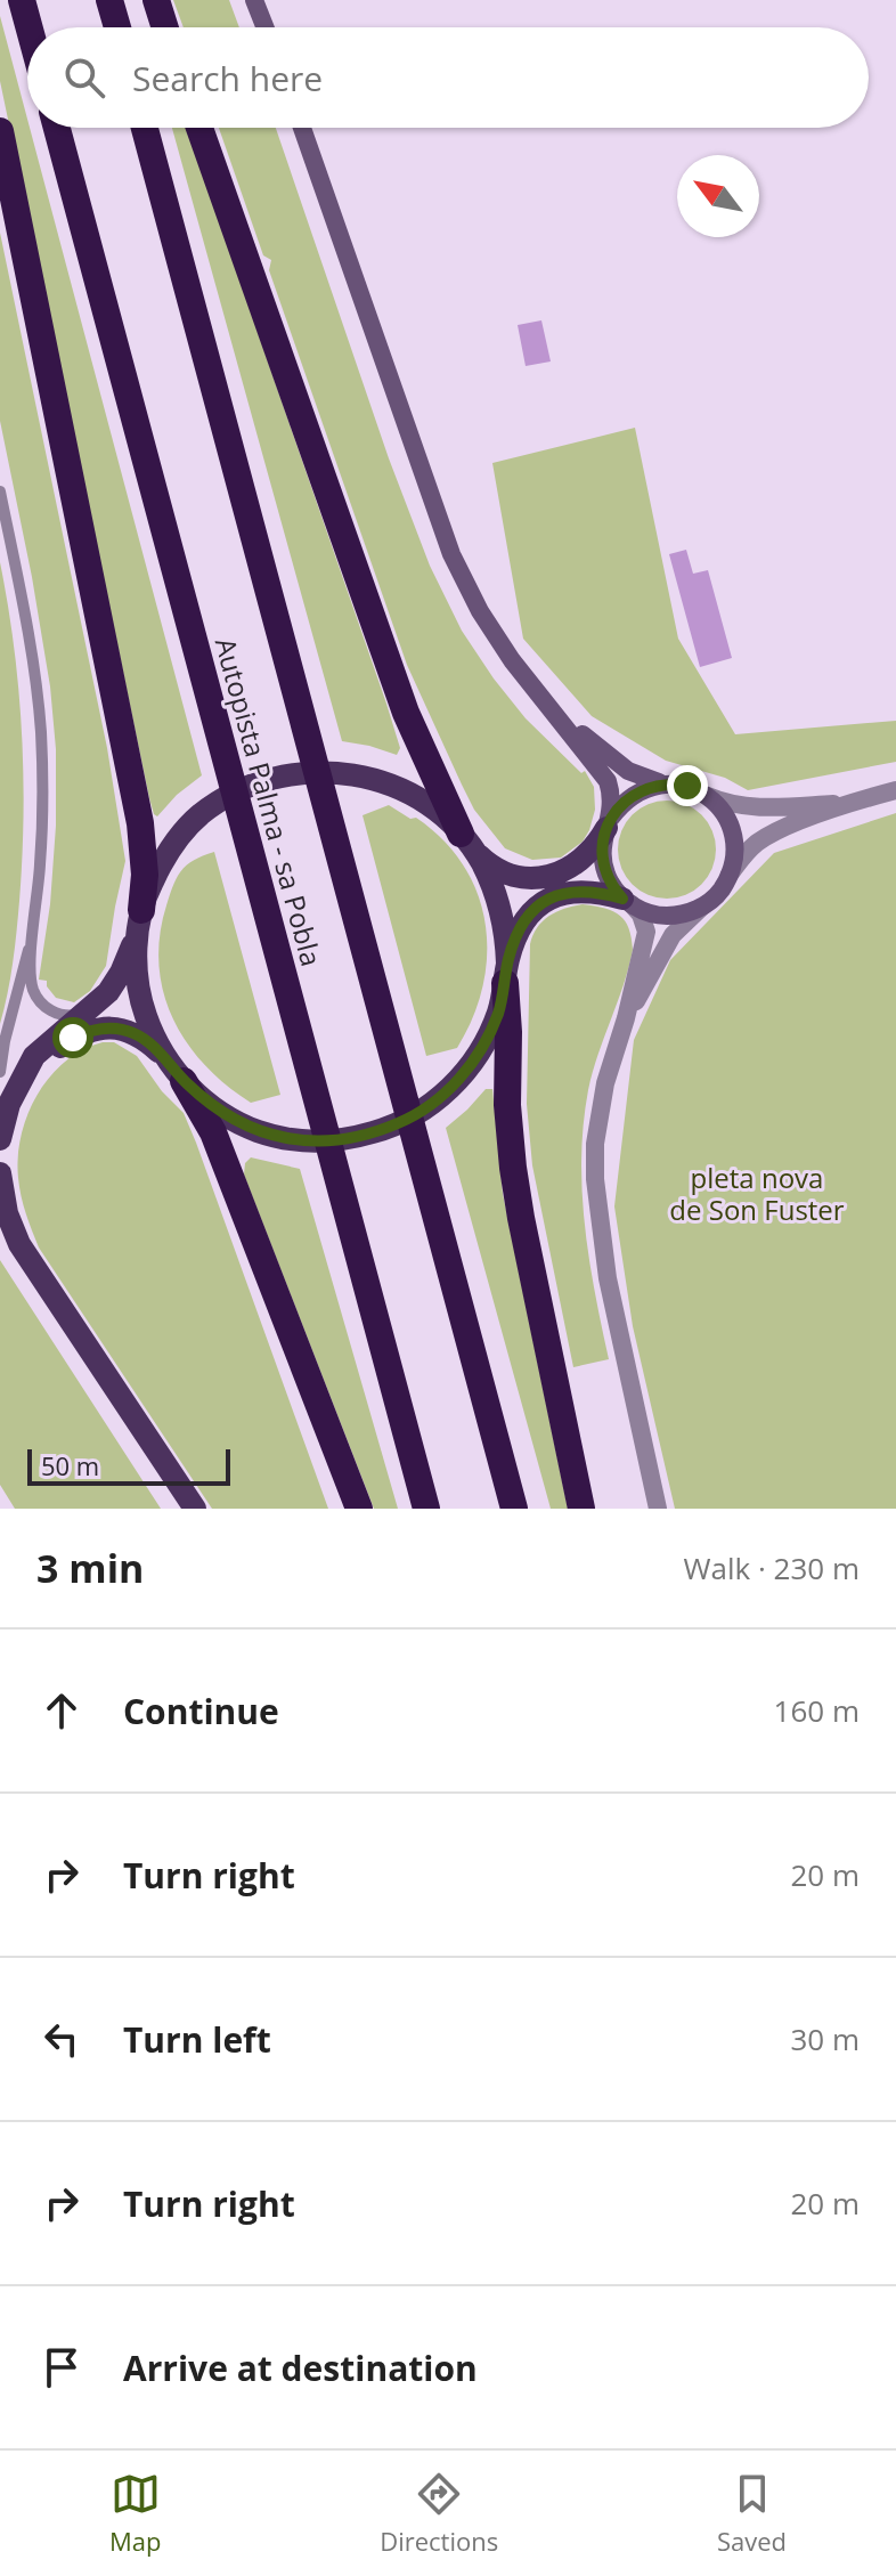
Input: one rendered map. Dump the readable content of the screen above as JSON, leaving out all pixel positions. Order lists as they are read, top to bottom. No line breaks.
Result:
{"streets":{"highway":["Autopista Palma - sa Pobla"]},"parks":["pleta nova de Son Fuster"],"scale_bar":"50 m","north":"top left","page":{"search":"Search here","scale":"50 m","heading":["3 min","Walk · 230 m"],"list":[["Continue","160 m"],["Turn right","20 m"],["Turn left","30 m"],["Turn right","20 m"],"Arrive at destination"],"nav":["Map","Directions","Saved"]}}
